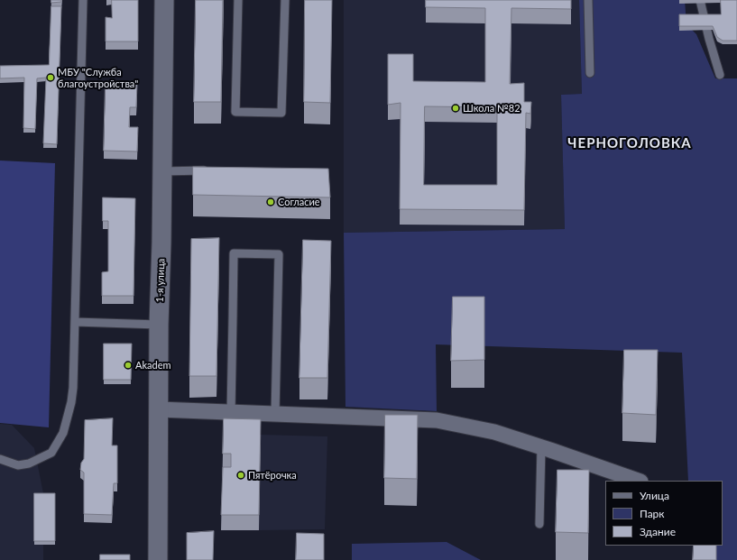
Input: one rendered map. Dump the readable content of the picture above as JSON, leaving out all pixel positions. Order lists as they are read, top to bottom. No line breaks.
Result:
{"streets":{"street":["1-я улица"]},"districts":["ЧЕРНОГОЛОВКА"],"places":["МБУ \"Служба благоустройства\"","Школа №82","Согласие","Akadem","Пятёрочка"],"legend":["Улица","Парк","Здание"]}
